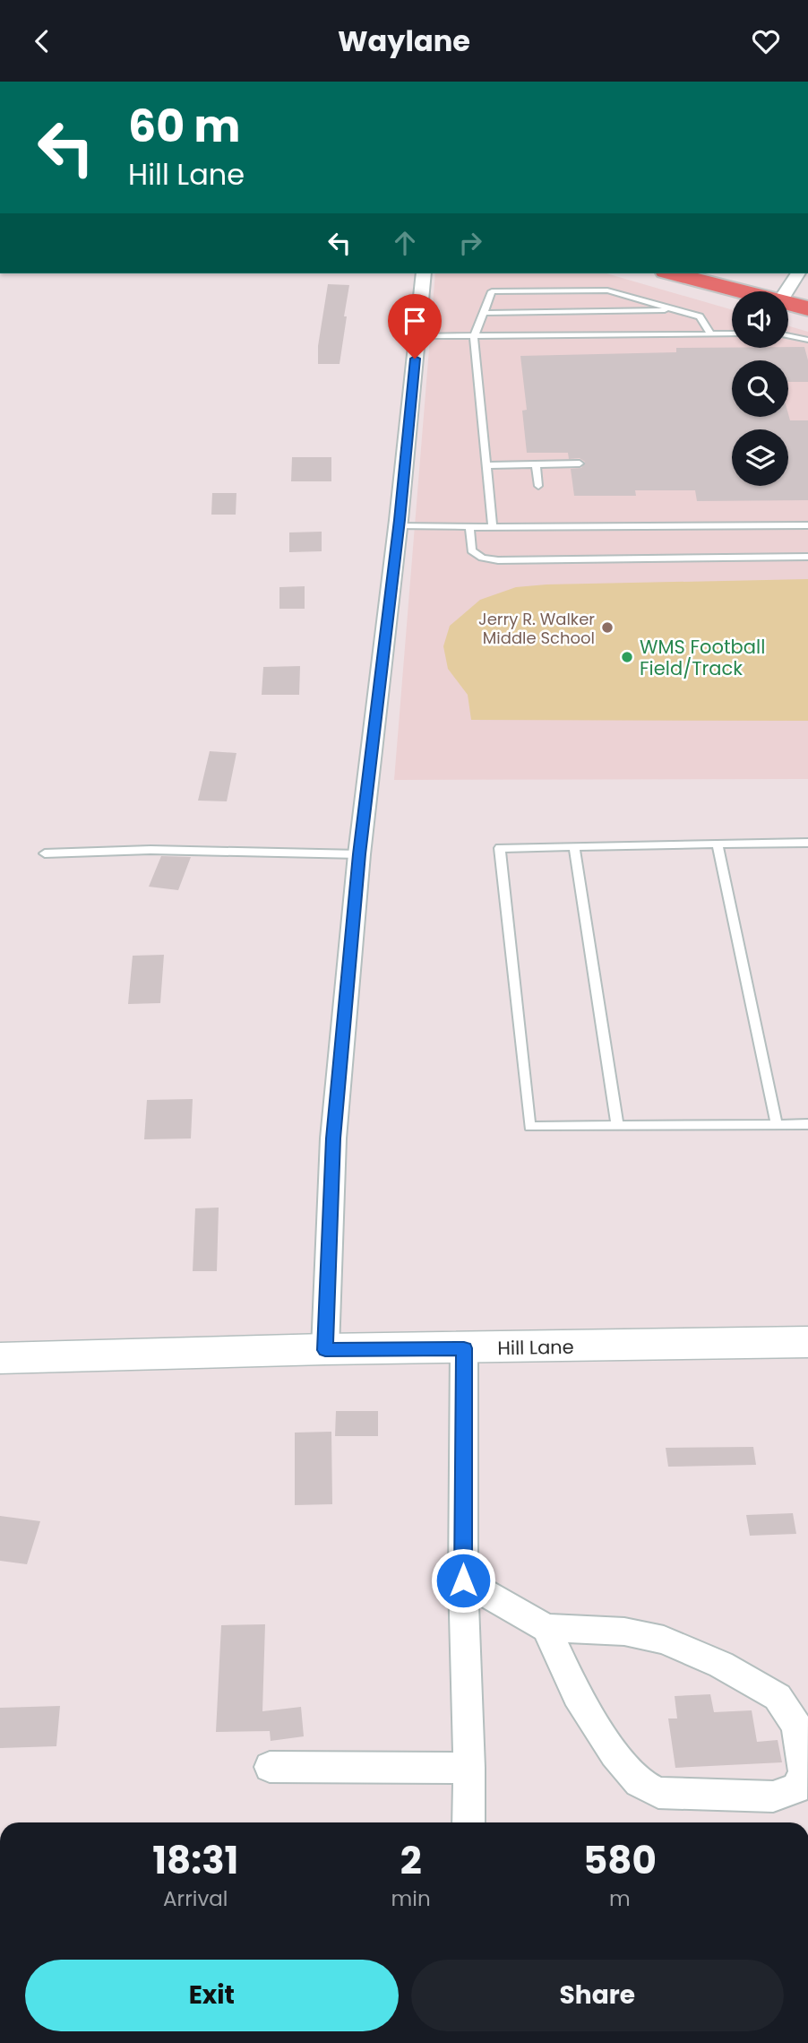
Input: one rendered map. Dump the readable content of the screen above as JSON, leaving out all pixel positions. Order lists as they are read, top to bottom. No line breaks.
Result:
{"streets":{"street":["Hill Lane"]},"places":["Jerry R. Walker Middle School","WMS Football Field/Track"],"page":{"header":"Waylane","turn":["60 m","Hill Lane"],"eta":["18:31","Arrival","2","min","580","m"],"buttons":["Exit","Share"]}}
